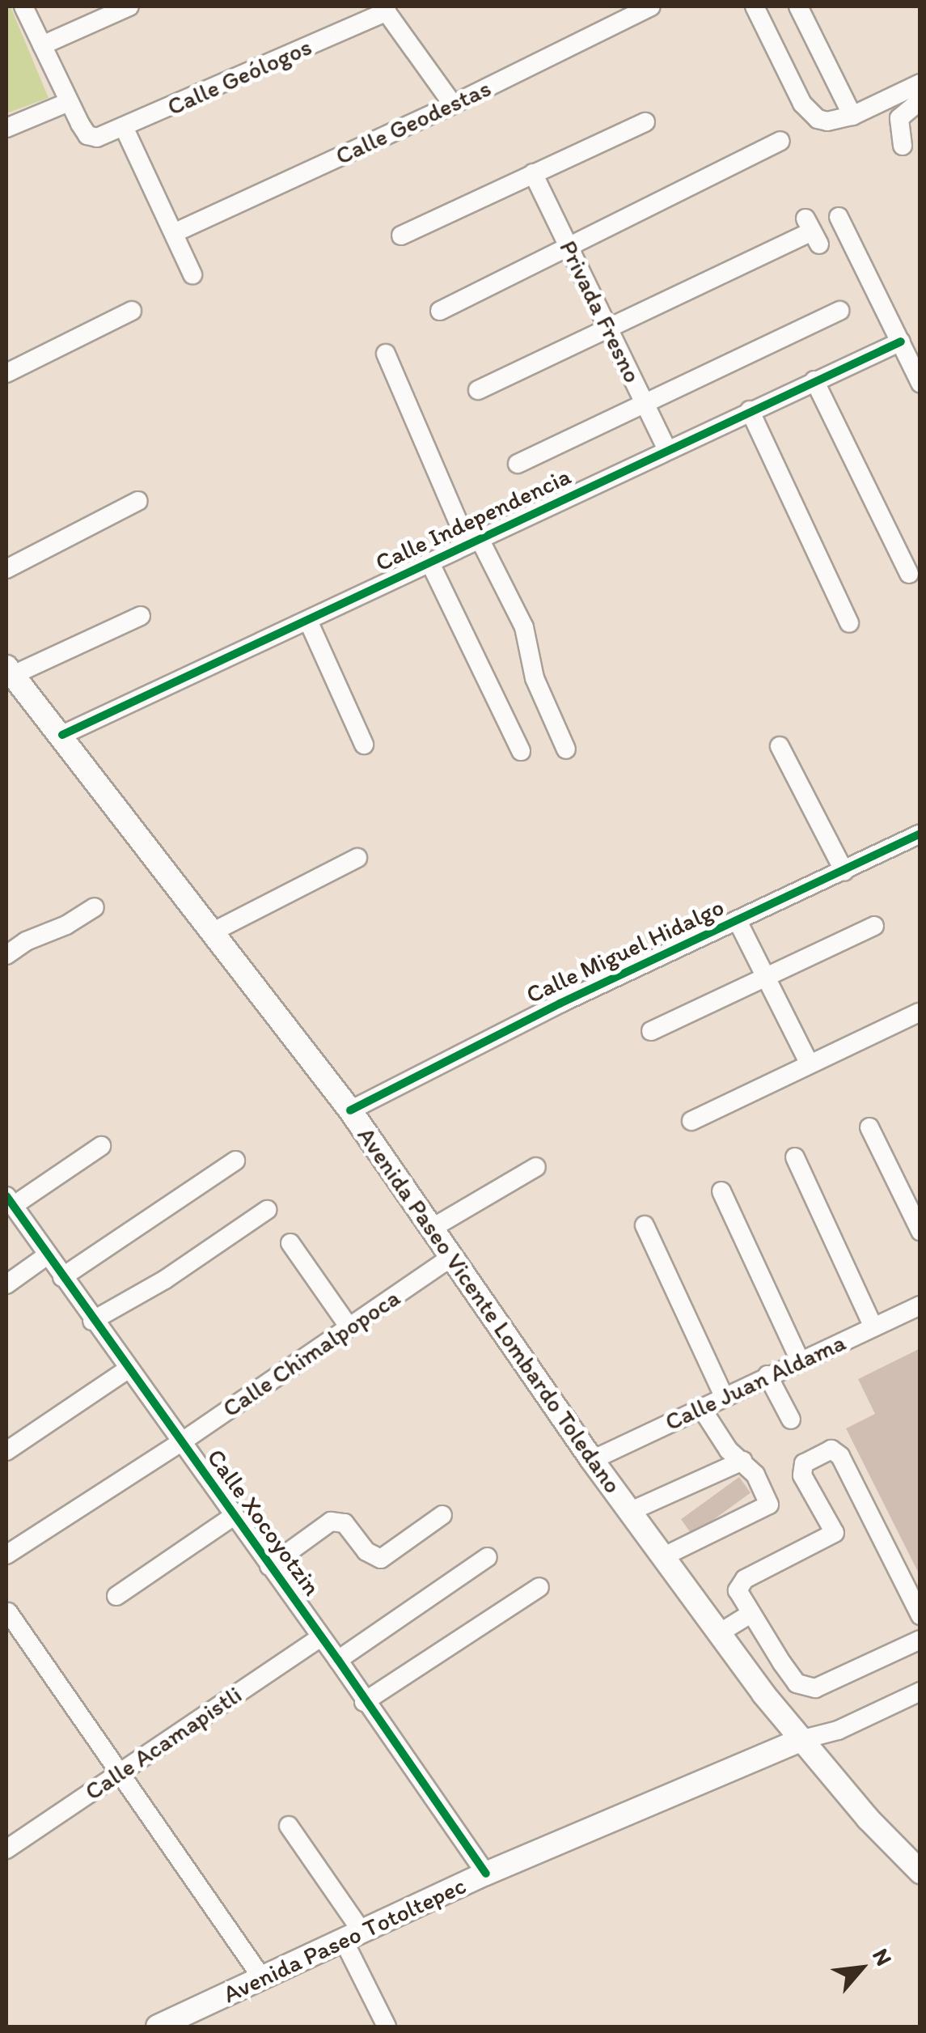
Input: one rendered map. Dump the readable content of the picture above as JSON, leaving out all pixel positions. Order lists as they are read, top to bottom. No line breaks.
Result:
{"streets":{"main road":["Avenida Paseo Vicente Lombardo Toledano","Avenida Paseo Totoltepec"],"street":["Calle Geólogos","Calle Geodestas","Privada Fresno","Calle Independencia","Calle Miguel Hidalgo","Calle Chimalpopoca","Calle Juan Aldama","Calle Xocoyotzin","Calle Acamapistli"]},"crossings":[["Privada Fresno","Calle Independencia"],["Calle Independencia","Avenida Paseo Vicente Lombardo Toledano"],["Calle Miguel Hidalgo","Avenida Paseo Vicente Lombardo Toledano"],["Avenida Paseo Vicente Lombardo Toledano","Calle Chimalpopoca"],["Avenida Paseo Vicente Lombardo Toledano","Calle Juan Aldama"],["Avenida Paseo Vicente Lombardo Toledano","Avenida Paseo Totoltepec"],["Calle Chimalpopoca","Calle Xocoyotzin"],["Calle Xocoyotzin","Calle Acamapistli"],["Calle Xocoyotzin","Avenida Paseo Totoltepec"]],"north":"top right"}
